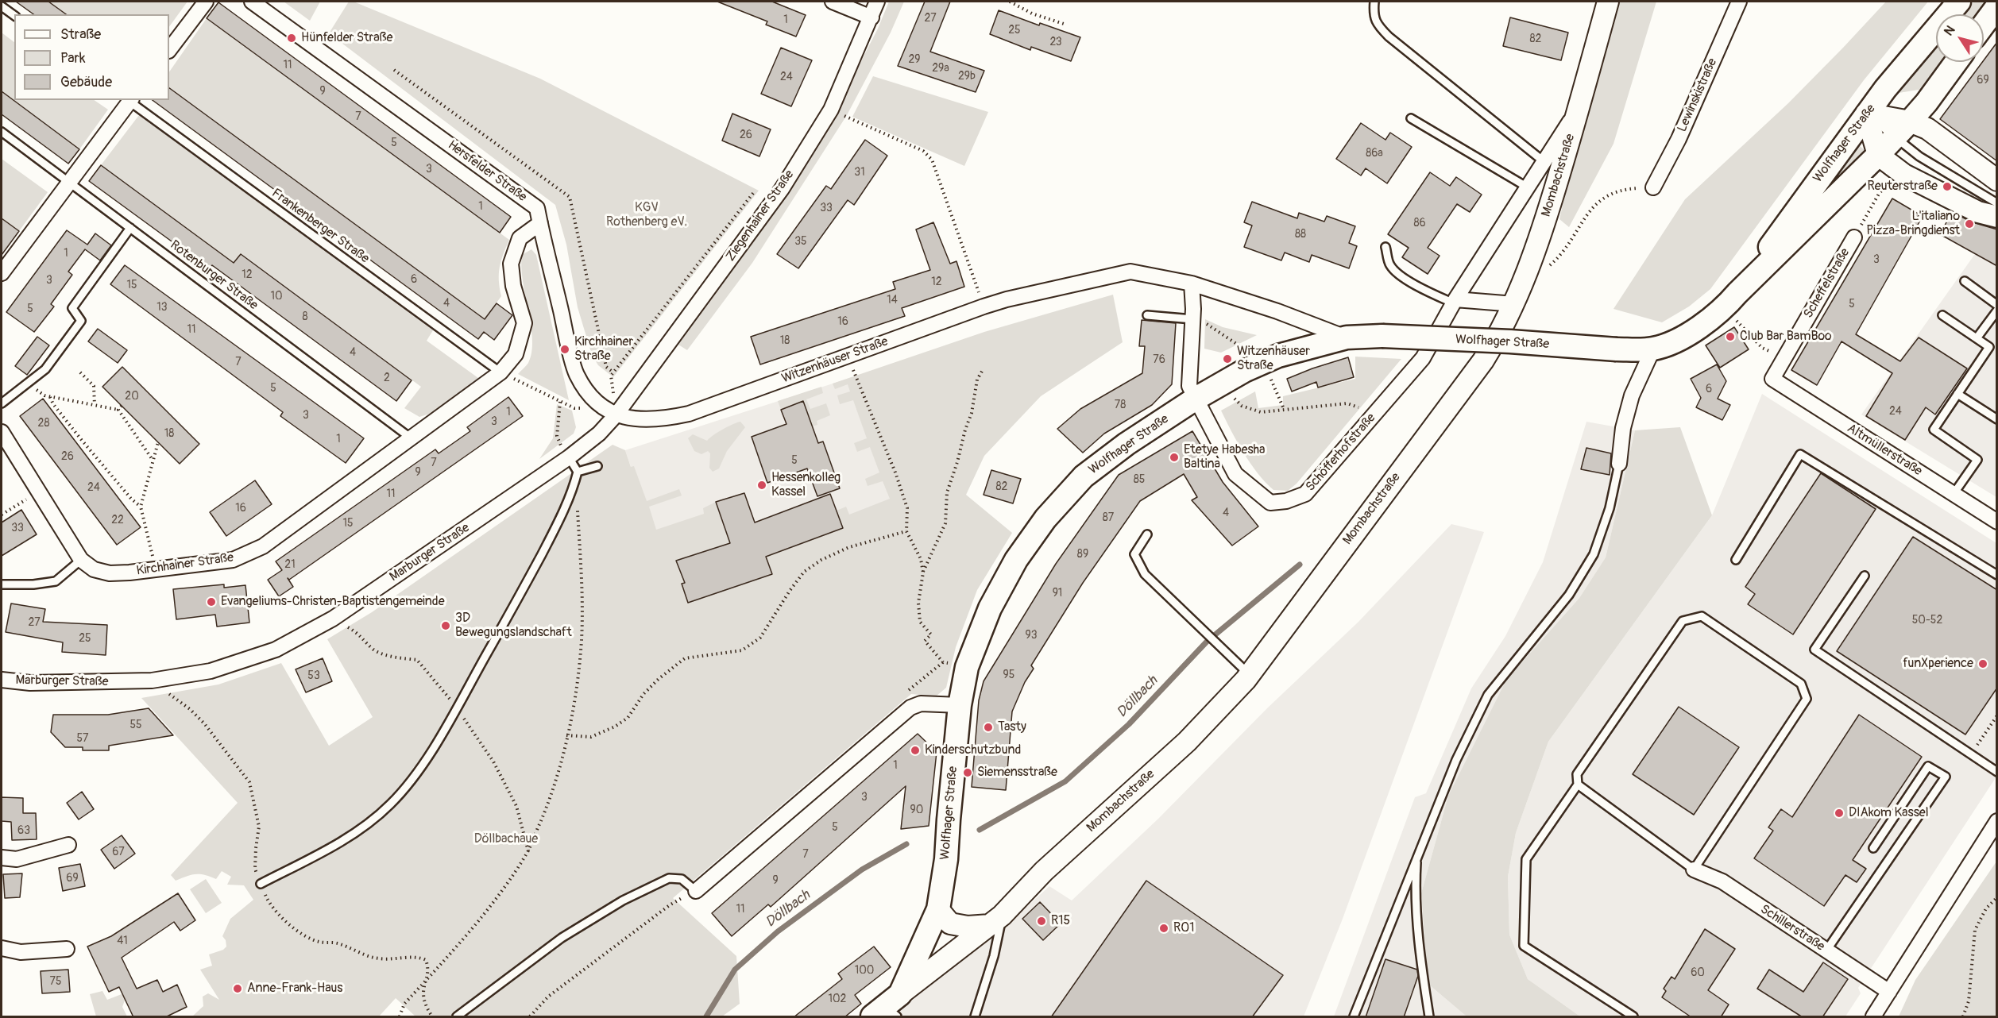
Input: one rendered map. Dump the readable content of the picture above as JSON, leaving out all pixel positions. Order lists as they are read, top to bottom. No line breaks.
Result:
{"streets":{"main road":["Wolfhager Straße"],"street":["Lewinskistraße","Hersfelder Straße","Mombachstraße","Ziegenhainer Straße","Scheffelstraße","Witzenhäuser Straße","Altmüllerstraße","Schöfferhofstraße","Marburger Straße","Kirchhainer Straße","Schillerstraße"],"lane":["Frankenberger Straße","Rotenburger Straße"]},"crossings":[["Wolfhager Straße","Mombachstraße"],["Wolfhager Straße","Witzenhäuser Straße"],["Wolfhager Straße","Schöfferhofstraße"],["Hersfelder Straße","Ziegenhainer Straße"],["Hersfelder Straße","Witzenhäuser Straße"],["Hersfelder Straße","Marburger Straße"],["Hersfelder Straße","Kirchhainer Straße"],["Mombachstraße","Schöfferhofstraße"],["Ziegenhainer Straße","Witzenhäuser Straße"],["Ziegenhainer Straße","Marburger Straße"],["Frankenberger Straße","Kirchhainer Straße"],["Rotenburger Straße","Kirchhainer Straße"],["Scheffelstraße","Altmüllerstraße"],["Witzenhäuser Straße","Marburger Straße"]],"water":["Döllbach"],"parks":["KGV Rothenberg eV.","Döllbachaue"],"places":["Hünfelder Straße","Reuterstraße","L'italiano Pizza-Bringdienst","Club Bar BamBoo","Kirchhainer Straße","Witzenhäuser Straße","Etetye Habesha Baltina","Hessenkolleg Kassel","Evangeliums-Christen-Baptistengemeinde","3D Bewegungslandschaft","funXperience","Tasty","Kinderschutzbund","Siemensstraße","DIAkom Kassel","R15","R01","Anne-Frank-Haus"],"house_numbers":["27","1","25","82","23","29","11","29a","29b","24","69","9","7","26","5","86a","3","31","1","33","86","88","35","1","3","12","6","3","12","15","10","14","4","5","13","5","8","16","11","18","4","76","7","2","5","6","20","78","24","1","3","3","28","18","1","26","5","7","9","85","82","24","11","16","4","87","22","15","33","89","21","91","50-52","27","93","25","95","53","55","57","1","3","90","5","63","67","7","69","9","11","41","100","60","75","102"],"legend":["Straße","Park","Gebäude"],"north":"top left"}
